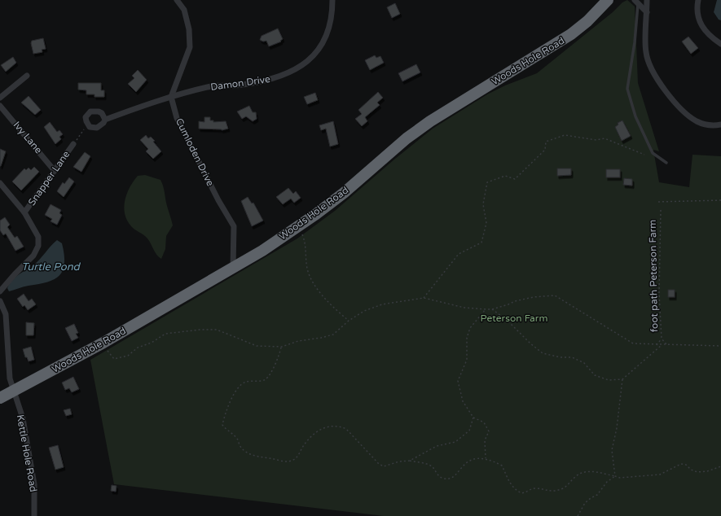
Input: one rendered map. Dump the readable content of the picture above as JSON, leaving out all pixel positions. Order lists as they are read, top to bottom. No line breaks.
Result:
{"streets":{"highway":["Woods Hole Road"],"street":["Damon Drive","Ivy Lane","Cumloden Drive","Snapper Lane","Kettle Hole Road"],"path":["foot path Peterson Farm"]},"crossings":[["Woods Hole Road","Cumloden Drive"],["Woods Hole Road","Kettle Hole Road"],["Damon Drive","Cumloden Drive"],["Ivy Lane","Snapper Lane"]],"water":["Turtle Pond"],"parks":["Peterson Farm"]}
